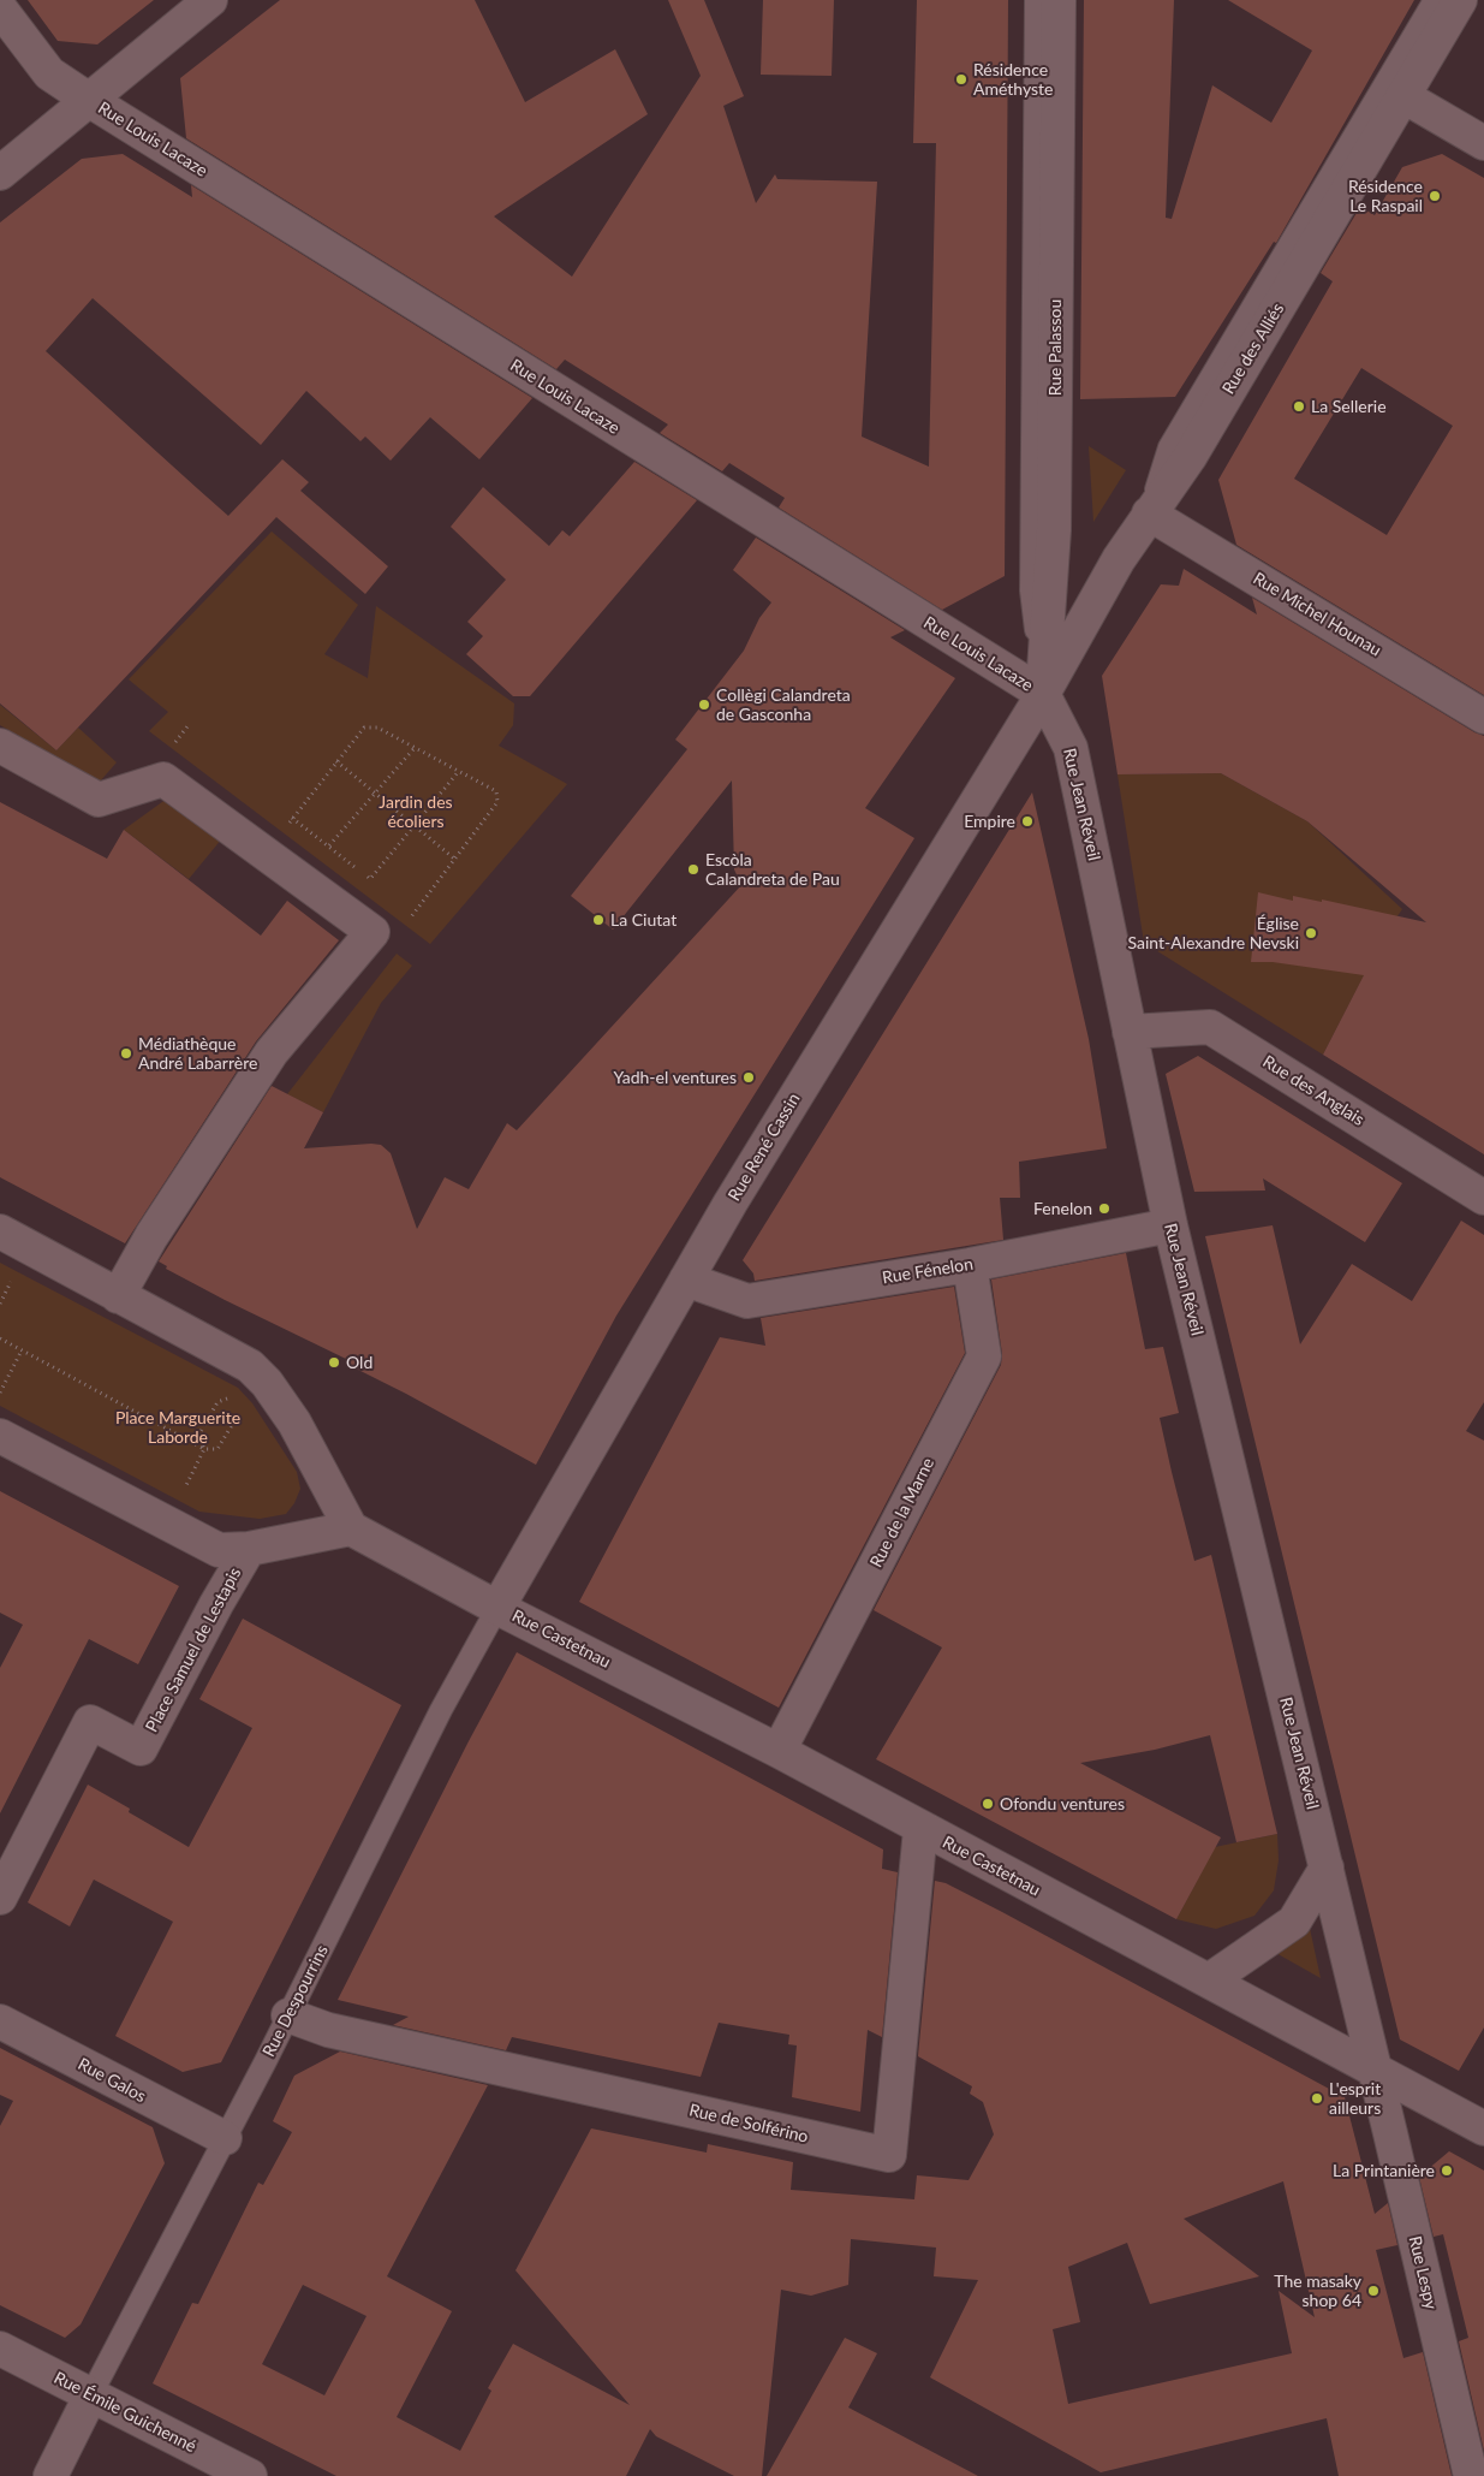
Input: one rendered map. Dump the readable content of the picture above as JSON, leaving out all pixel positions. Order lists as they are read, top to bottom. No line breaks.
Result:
{"streets":{"street":["Rue Louis Lacaze","Rue Palassou","Rue des Alliés","Rue Michel Hounau","Rue Jean Réveil","Rue des Anglais","Rue René Cassin","Rue Fénelon","Rue de la Marne","Rue Castetnau","Place Samuel de Lestapis","Rue Galos","Rue de Solférino","Rue Lespy","Rue Émile Guichenné"],"lane":["Rue Despourrins"]},"crossings":[["Rue Louis Lacaze","Rue Palassou"],["Rue Louis Lacaze","Rue des Alliés"],["Rue Louis Lacaze","Rue Jean Réveil"],["Rue Louis Lacaze","Rue René Cassin"],["Rue Palassou","Rue des Alliés"],["Rue Palassou","Rue Jean Réveil"],["Rue Palassou","Rue René Cassin"],["Rue des Alliés","Rue Michel Hounau"],["Rue des Alliés","Rue Jean Réveil"],["Rue des Alliés","Rue René Cassin"],["Rue Jean Réveil","Rue des Anglais"],["Rue Jean Réveil","Rue René Cassin"],["Rue Jean Réveil","Rue Fénelon"],["Rue Jean Réveil","Rue Castetnau"],["Rue Jean Réveil","Rue Lespy"],["Rue René Cassin","Rue Fénelon"],["Rue René Cassin","Rue Castetnau"],["Rue René Cassin","Rue Despourrins"],["Rue Fénelon","Rue de la Marne"],["Rue de la Marne","Rue Castetnau"],["Rue Castetnau","Rue Despourrins"],["Rue Castetnau","Rue de Solférino"],["Rue Castetnau","Rue Lespy"],["Rue Despourrins","Rue Galos"],["Rue Despourrins","Rue de Solférino"],["Rue Despourrins","Rue Émile Guichenné"]],"parks":["Jardin des écoliers","Place Marguerite Laborde"],"places":["Résidence Améthyste","Résidence Le Raspail","La Sellerie","Collègi Calandreta de Gasconha","Empire","Escòla Calandreta de Pau","La Ciutat","Église Saint-Alexandre Nevski","Médiathèque André Labarrère","Yadh-el ventures","Fenelon","Old","Ofondu ventures","L'esprit ailleurs","La Printanière","The masaky shop 64"]}
